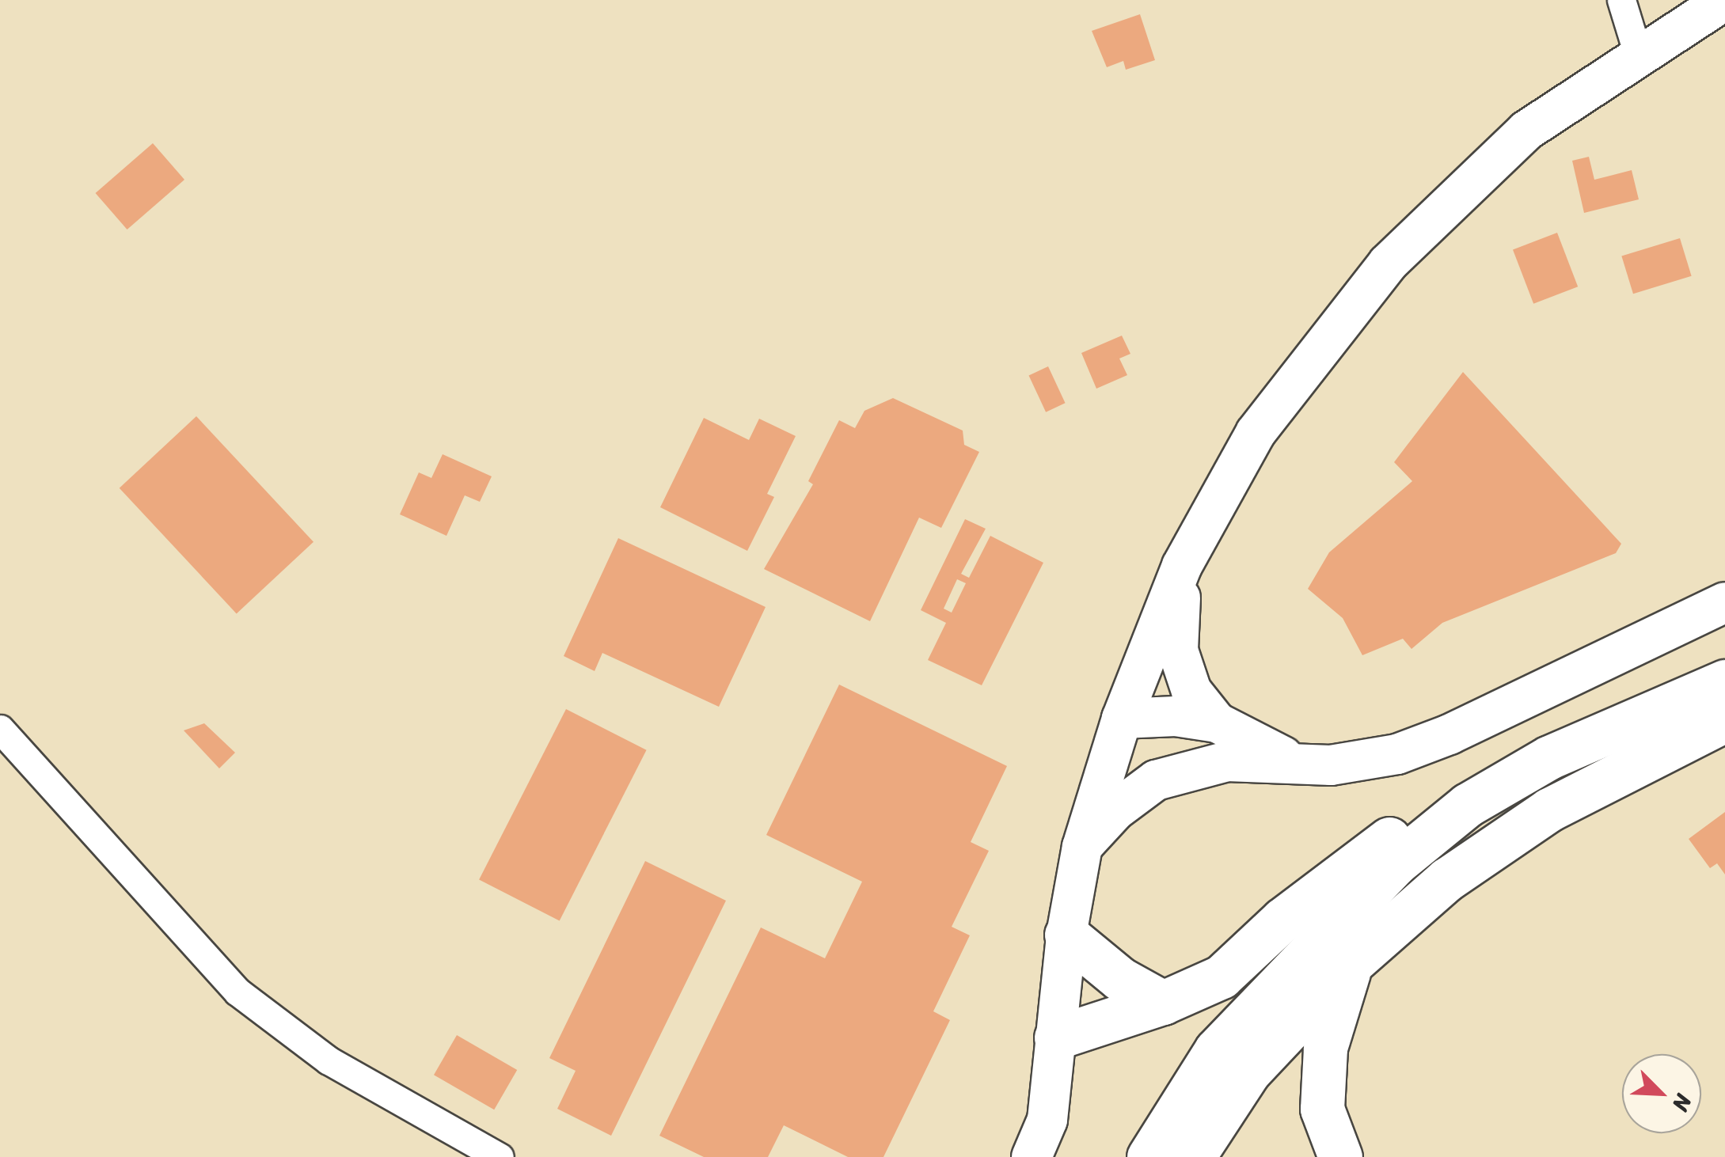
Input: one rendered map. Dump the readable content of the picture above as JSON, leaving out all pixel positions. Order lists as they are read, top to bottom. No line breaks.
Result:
{"north":"bottom right"}
